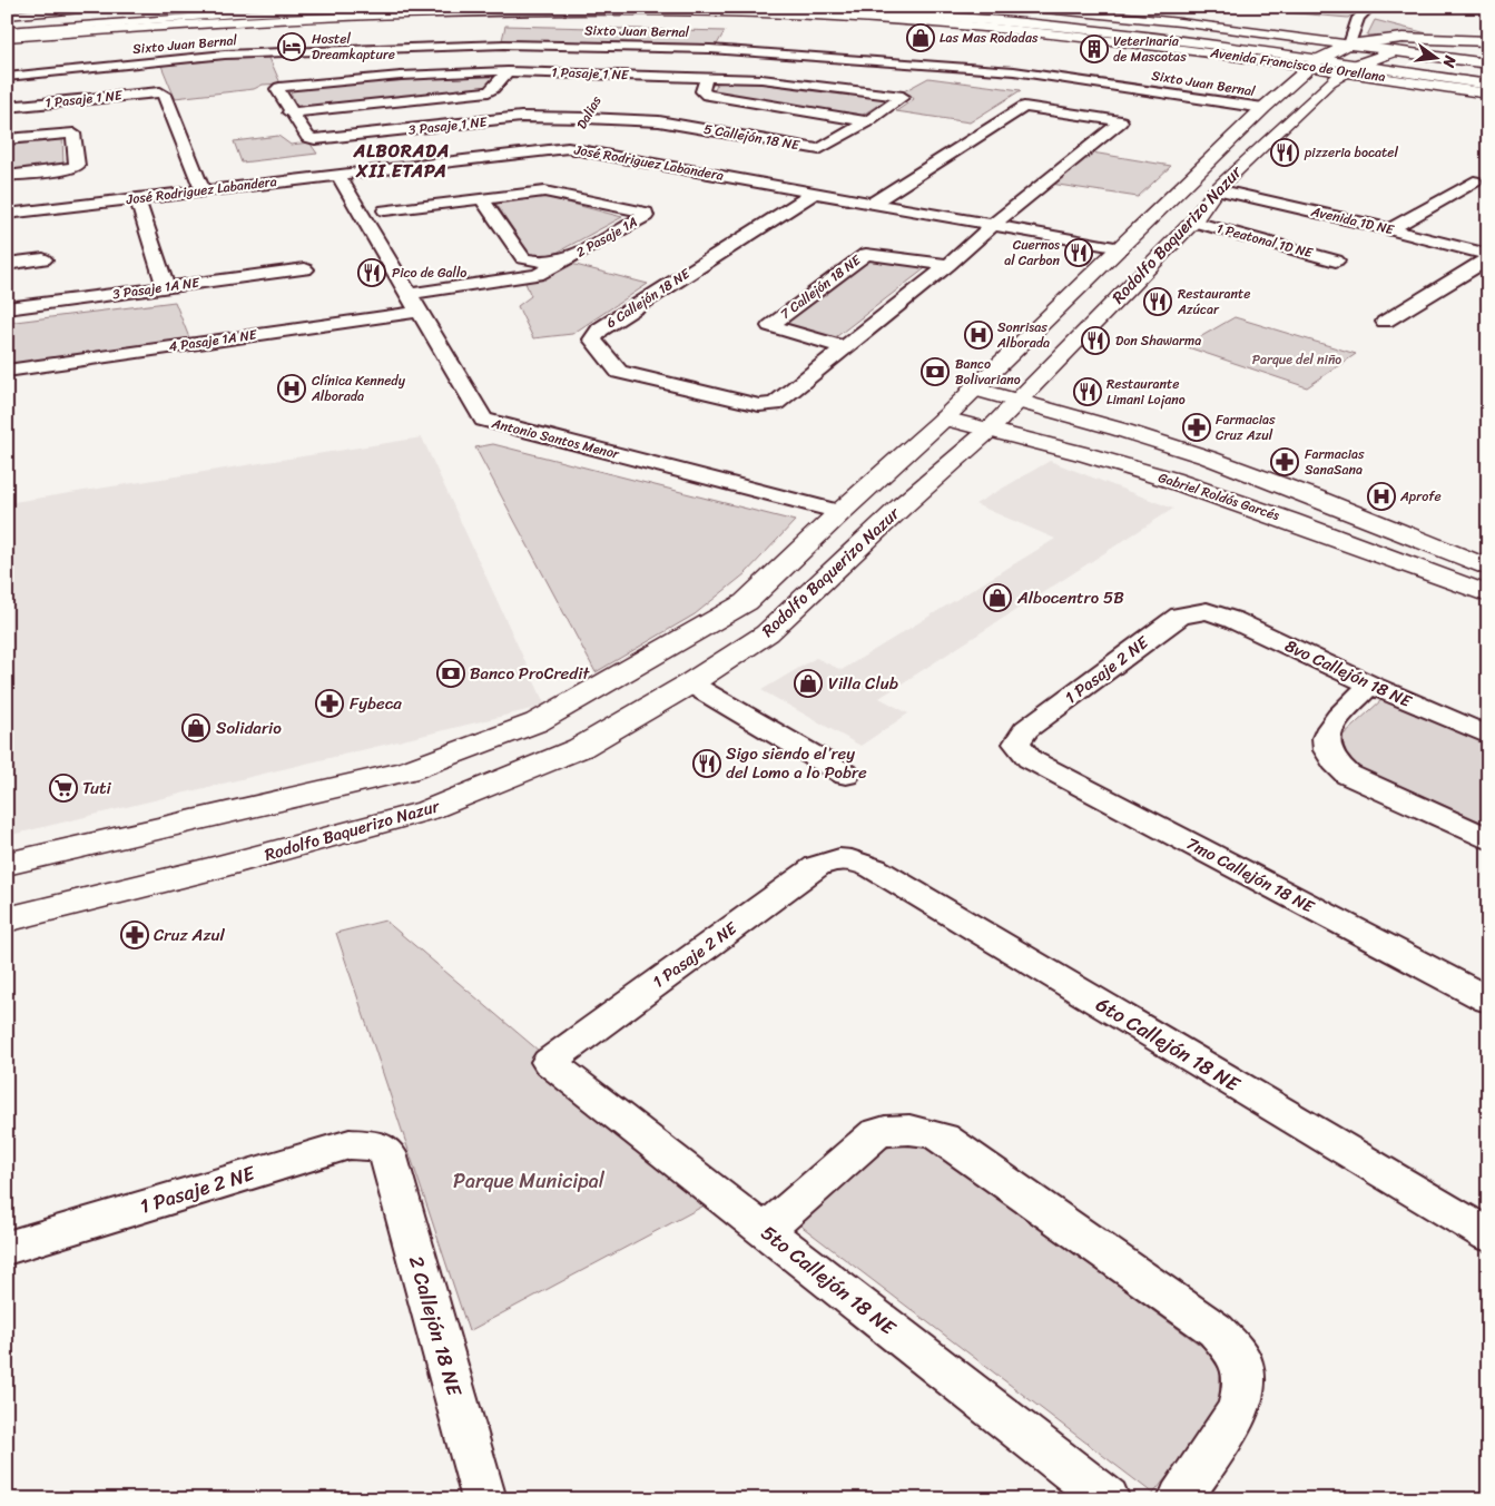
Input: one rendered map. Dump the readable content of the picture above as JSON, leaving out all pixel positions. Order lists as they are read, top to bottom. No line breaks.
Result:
{"streets":{"main road":["Avenida Francisco de Orellana","Rodolfo Baquerizo Nazur","Gabriel Roldós Garcés"],"street":["Sixto Juan Bernal","1 Pasaje 1 NE","Dalias","3 Pasaje 1 NE","5 Callejón 18 NE","José Rodriguez Labandera","Avenida 1D NE","2 Pasaje 1A","1 Peatonal 1D NE","7 Callejón 18 NE","3 Pasaje 1A NE","6 Callejón 18 NE","4 Pasaje 1A NE","Antonio Santos Menor","1 Pasaje 2 NE","8vo Callejón 18 NE","7mo Callejón 18 NE","6to Callejón 18 NE","5to Callejón 18 NE","2 Callejón 18 NE"]},"crossings":[["Sixto Juan Bernal","1 Pasaje 1 NE"],["Sixto Juan Bernal","Dalias"],["Sixto Juan Bernal","Rodolfo Baquerizo Nazur"],["Avenida Francisco de Orellana","Rodolfo Baquerizo Nazur"],["1 Pasaje 1 NE","Dalias"],["1 Pasaje 1 NE","3 Pasaje 1 NE"],["1 Pasaje 1 NE","5 Callejón 18 NE"],["1 Pasaje 1 NE","José Rodriguez Labandera"],["Dalias","3 Pasaje 1 NE"],["Dalias","5 Callejón 18 NE"],["Dalias","José Rodriguez Labandera"],["3 Pasaje 1 NE","5 Callejón 18 NE"],["José Rodriguez Labandera","Rodolfo Baquerizo Nazur"],["José Rodriguez Labandera","6 Callejón 18 NE"],["José Rodriguez Labandera","Antonio Santos Menor"],["Avenida 1D NE","Rodolfo Baquerizo Nazur"],["Rodolfo Baquerizo Nazur","1 Peatonal 1D NE"],["Rodolfo Baquerizo Nazur","Antonio Santos Menor"],["Rodolfo Baquerizo Nazur","Gabriel Roldós Garcés"],["2 Pasaje 1A","Antonio Santos Menor"],["7 Callejón 18 NE","6 Callejón 18 NE"],["4 Pasaje 1A NE","Antonio Santos Menor"],["1 Pasaje 2 NE","8vo Callejón 18 NE"],["1 Pasaje 2 NE","7mo Callejón 18 NE"],["1 Pasaje 2 NE","6to Callejón 18 NE"],["1 Pasaje 2 NE","5to Callejón 18 NE"],["1 Pasaje 2 NE","2 Callejón 18 NE"]],"districts":["ALBORADA XII ETAPA"],"parks":["Parque del niño","Parque Municipal"],"places":{"shop":["Las Mas Rodadas","Albocentro 5B","Villa Club","Solidario"],"hotel":["Hostel Dreamkapture"],"building":["Veterinaría de Mascotas"],"restaurant":["pizzeria bocatel","Cuernos al Carbon","Pico de Gallo","Restaurante Azúcar","Don Shawarma","Restaurante Limani Lojano","Sigo siendo el rey del Lomo a lo Pobre"],"hospital":["Sonrisas Alborada","Clínica Kennedy Alborada","Aprofe"],"bank":["Banco Bolivariano","Banco ProCredit"],"pharmacy":["Farmacias Cruz Azul","Farmacias SanaSana","Fybeca","Cruz Azul"],"supermarket":["Tuti"]},"north":"right"}
